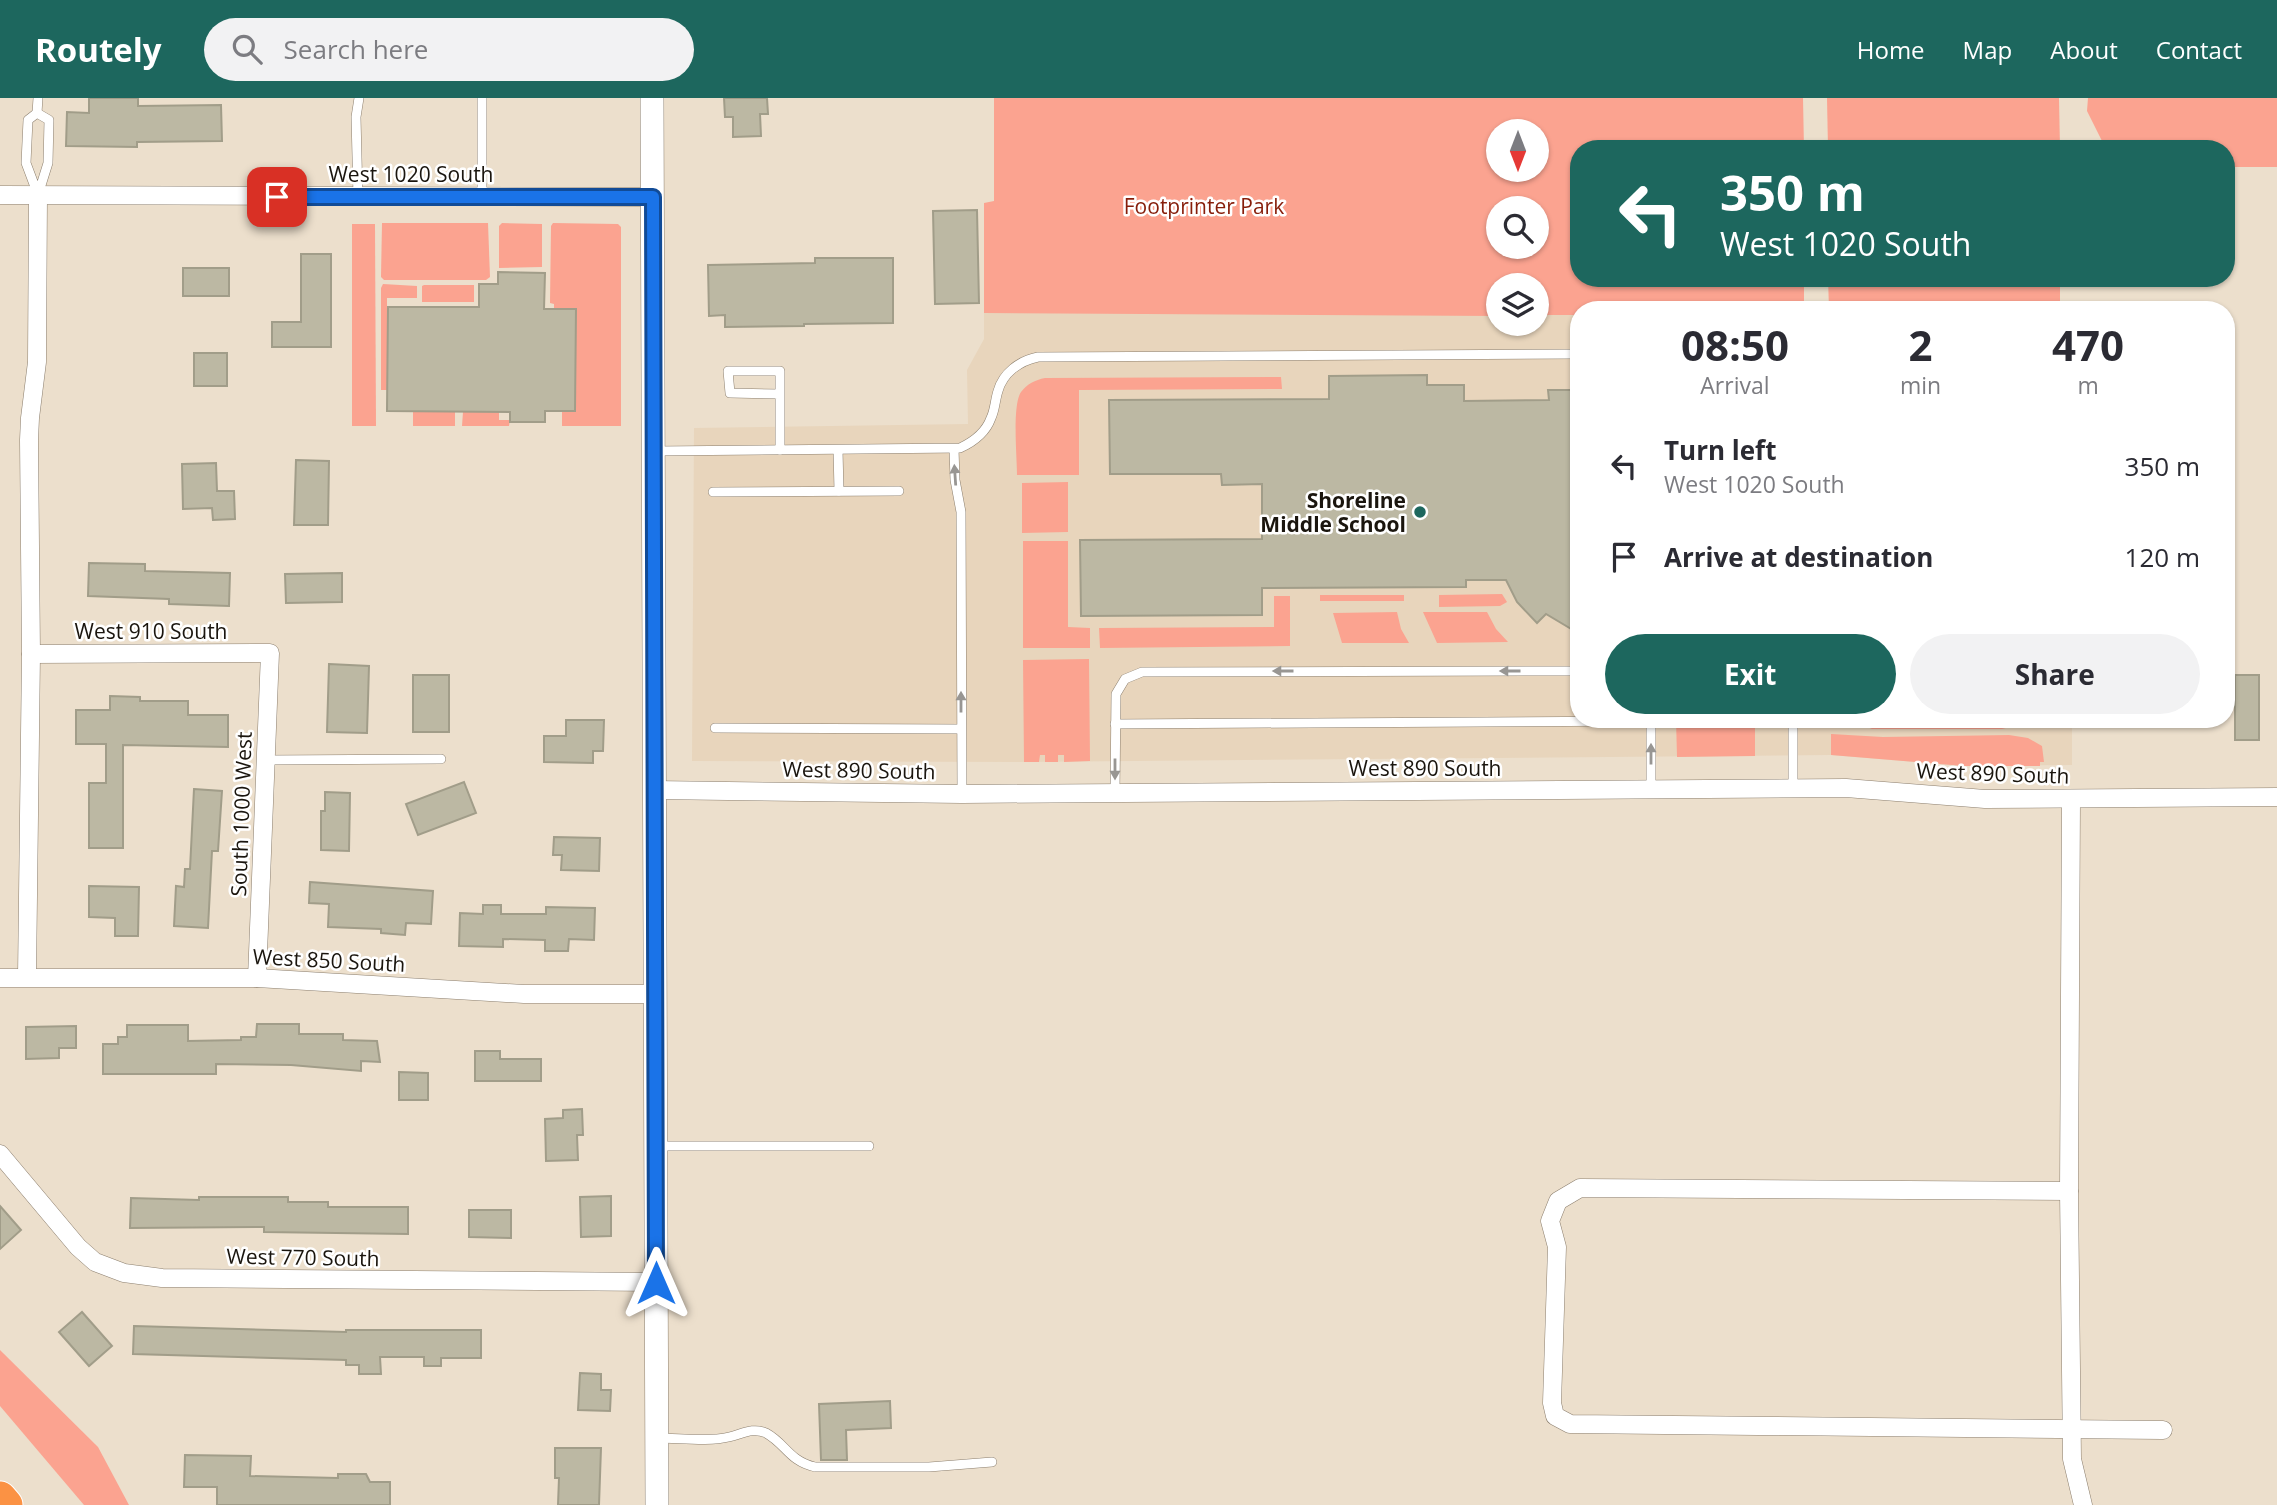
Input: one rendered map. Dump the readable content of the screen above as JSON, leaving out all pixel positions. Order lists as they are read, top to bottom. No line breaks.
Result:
{"streets":{"street":["West 1020 South","West 910 South","West 890 South","South 1000 West","West 850 South","West 770 South"]},"crossings":[["West 910 South","South 1000 West"],["South 1000 West","West 850 South"]],"parks":["Footprinter Park"],"places":["Shoreline Middle School"],"north":"bottom","page":{"header":"Routely","search":"Search here","nav":["Home","Map","About","Contact"],"turn":["350 m","West 1020 South"],"eta":["08:50","Arrival","2","min","470","m"],"list":[{"name":"Turn left","note":"West 1020 South","value":"350 m"},{"name":"Arrive at destination","value":"120 m"}],"buttons":["Exit","Share"]}}
